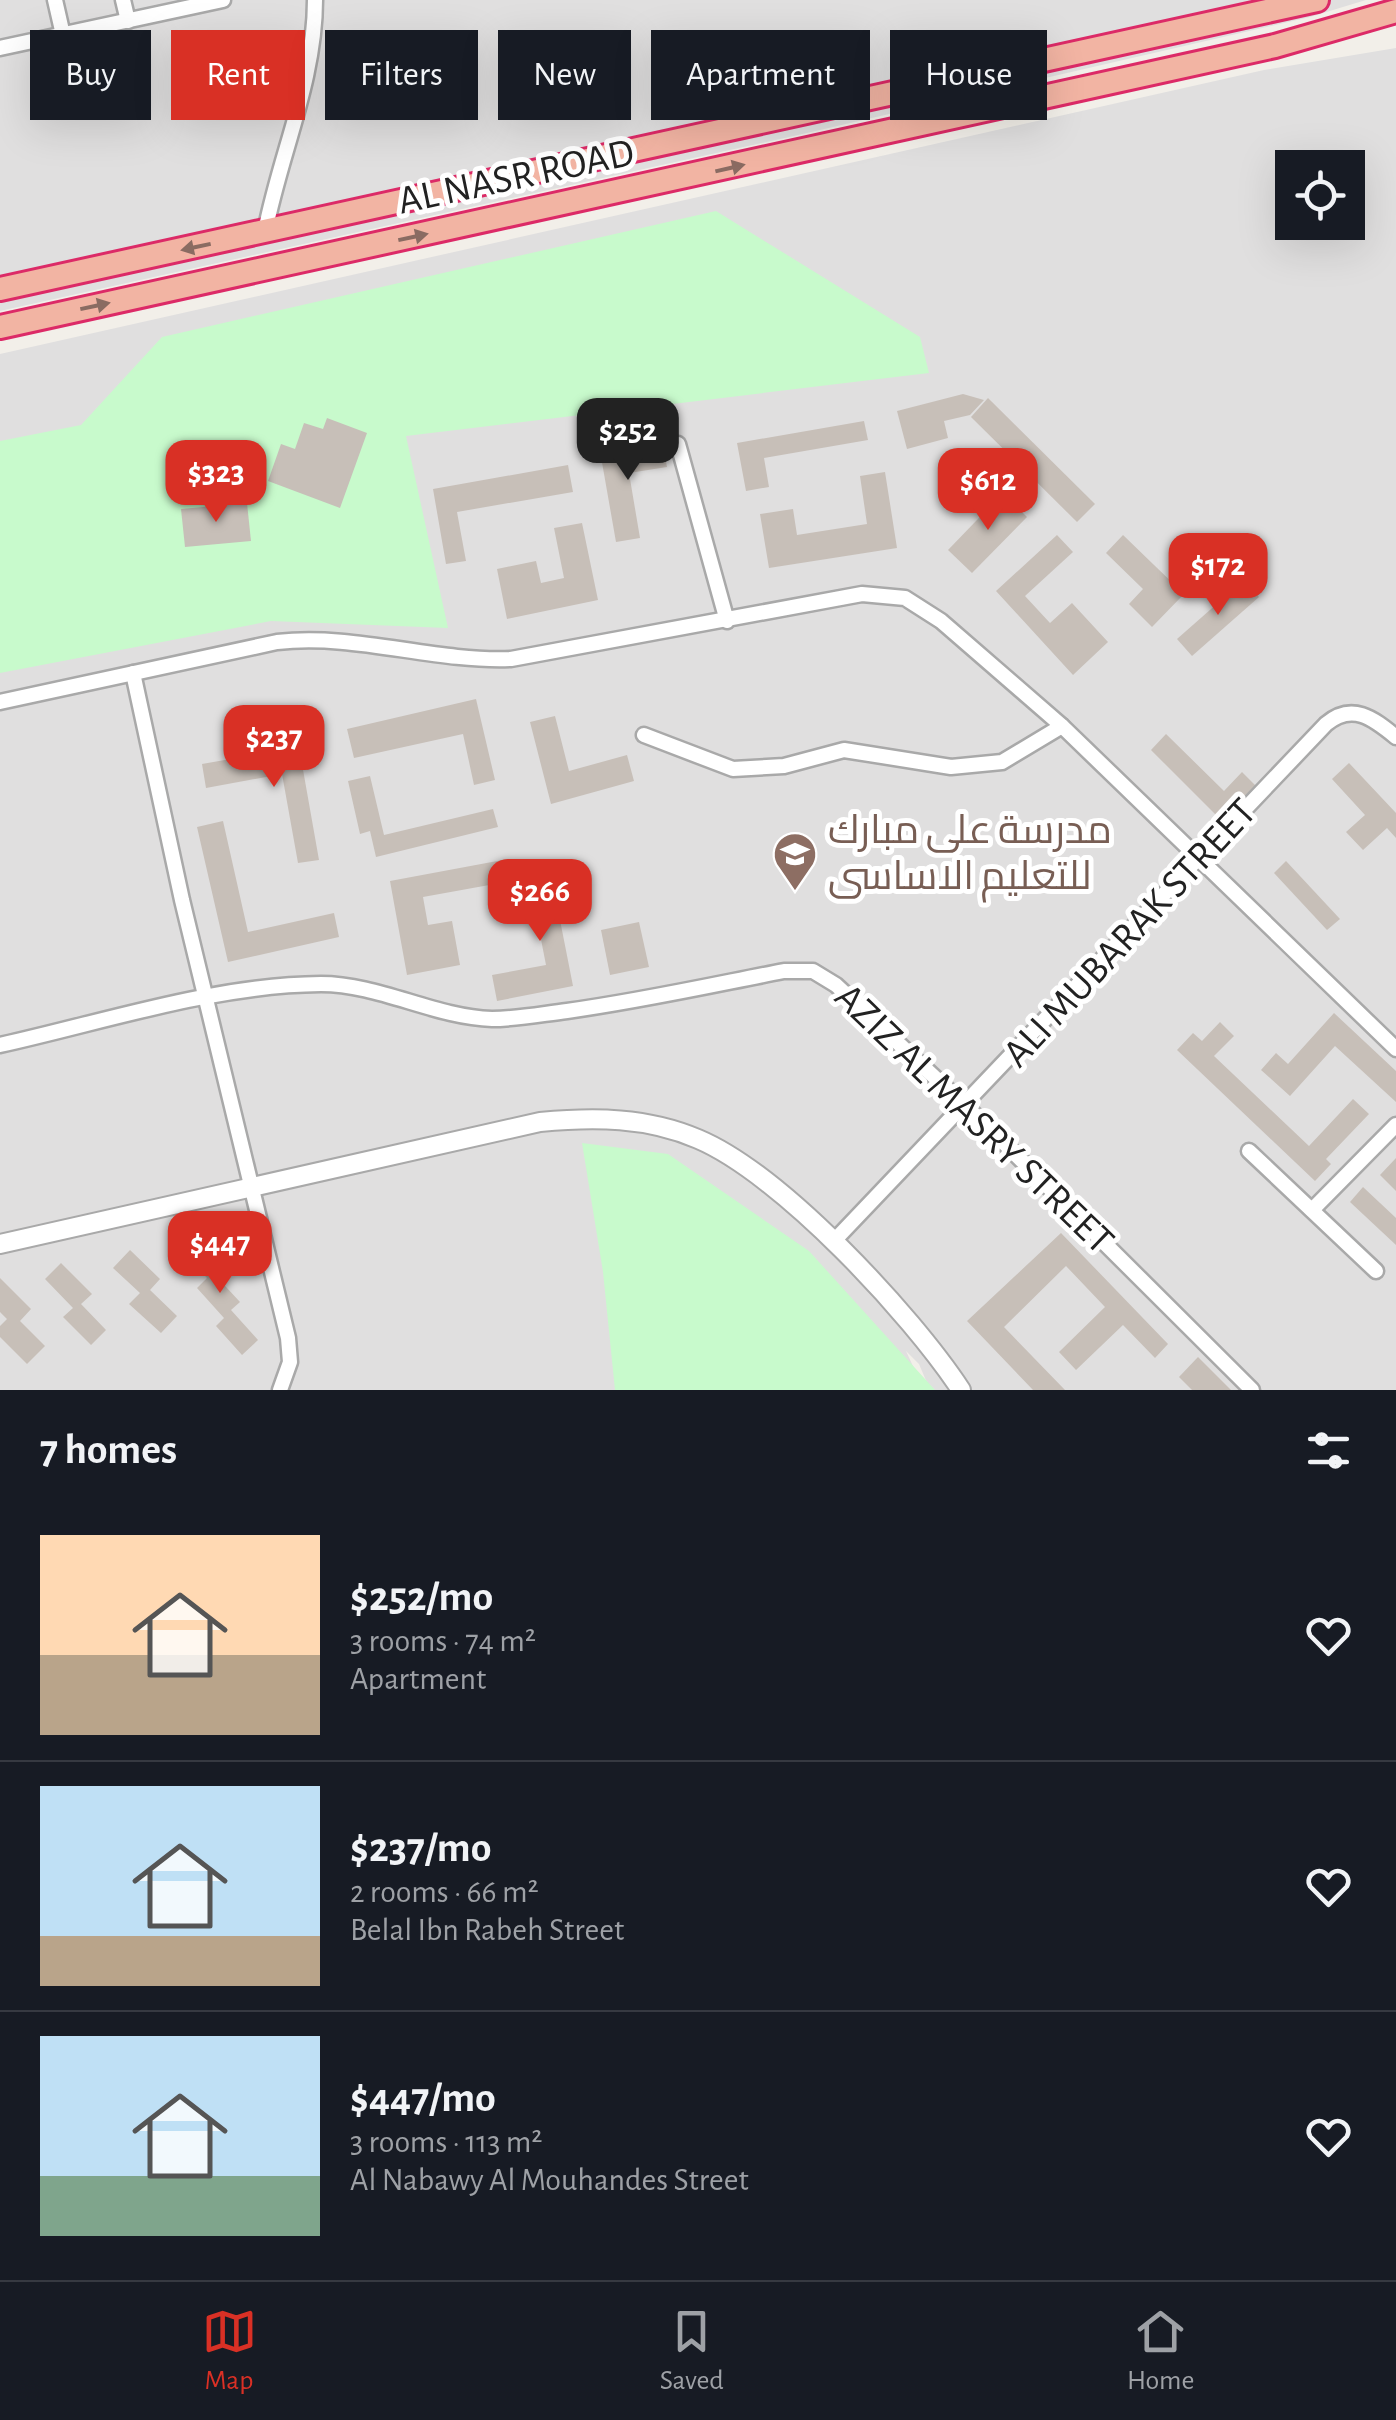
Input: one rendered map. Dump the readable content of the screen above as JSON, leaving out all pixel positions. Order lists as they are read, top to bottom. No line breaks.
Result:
{"streets":{"highway":["AL NASR ROAD"],"street":["ALI MUBARAK STREET","AZIZ AL MASRY STREET"]},"crossings":[["ALI MUBARAK STREET","AZIZ AL MASRY STREET"]],"places":{"school or university":["مدرسة على مبارك للتعليم الاساسى"]},"page":{"chip":["Buy","Rent","Filters","New","Apartment","House"],"price":["$252","$323","$612","$172","$237","$266","$447"],"heading":"7 homes","list":[{"name":"$252/mo","note":"3 rooms · 74 m² · Apartment"},{"name":"$237/mo","note":"2 rooms · 66 m² · Belal Ibn Rabeh Street"},{"name":"$447/mo","note":"3 rooms · 113 m² · Al Nabawy Al Mouhandes Street"}],"tabs":["Map","Saved","Home"]}}
